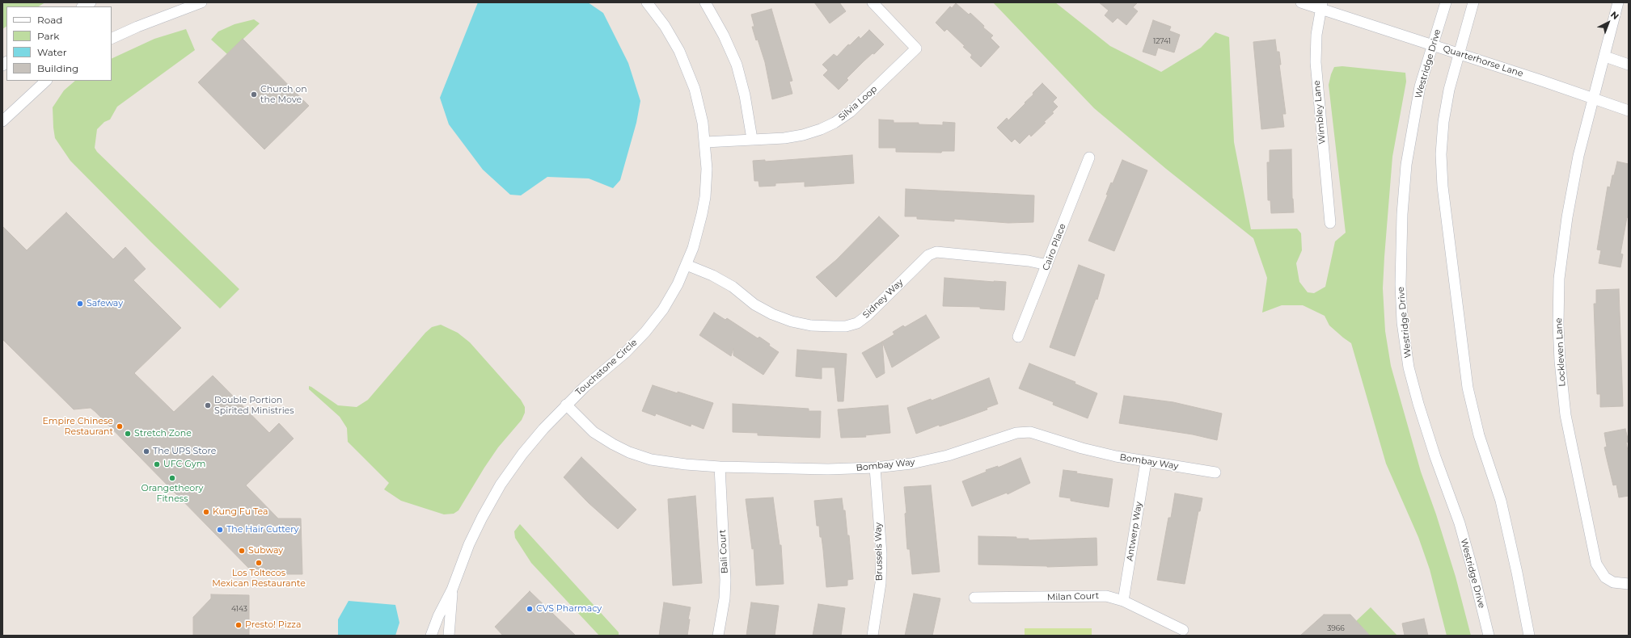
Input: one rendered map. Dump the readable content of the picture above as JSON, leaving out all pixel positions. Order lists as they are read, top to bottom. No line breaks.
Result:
{"streets":{"street":["Quarterhorse Lane","Westridge Drive","Silvia Loop","Wimbley Lane","Cairo Place","Sidney Way","Lockleven Lane","Touchstone Circle","Bombay Way","Antwerp Way","Bali Court","Brussels Way","Milan Court"]},"crossings":[["Quarterhorse Lane","Westridge Drive"],["Quarterhorse Lane","Wimbley Lane"],["Quarterhorse Lane","Lockleven Lane"],["Silvia Loop","Touchstone Circle"],["Cairo Place","Sidney Way"],["Sidney Way","Touchstone Circle"],["Touchstone Circle","Bombay Way"],["Bombay Way","Antwerp Way"],["Bombay Way","Bali Court"],["Bombay Way","Brussels Way"],["Antwerp Way","Milan Court"]],"places":["Church on the Move","Safeway","Double Portion Spirited Ministries","Empire Chinese Restaurant","Stretch Zone","The UPS Store","UFC Gym","Orangetheory Fitness","Kung Fu Tea","The Hair Cuttery","Subway","Los Toltecos Mexican Restaurante","CVS Pharmacy","Presto! Pizza"],"house_numbers":["12741","4143","3966"],"legend":["Road","Park","Water","Building"],"north":"top right"}
